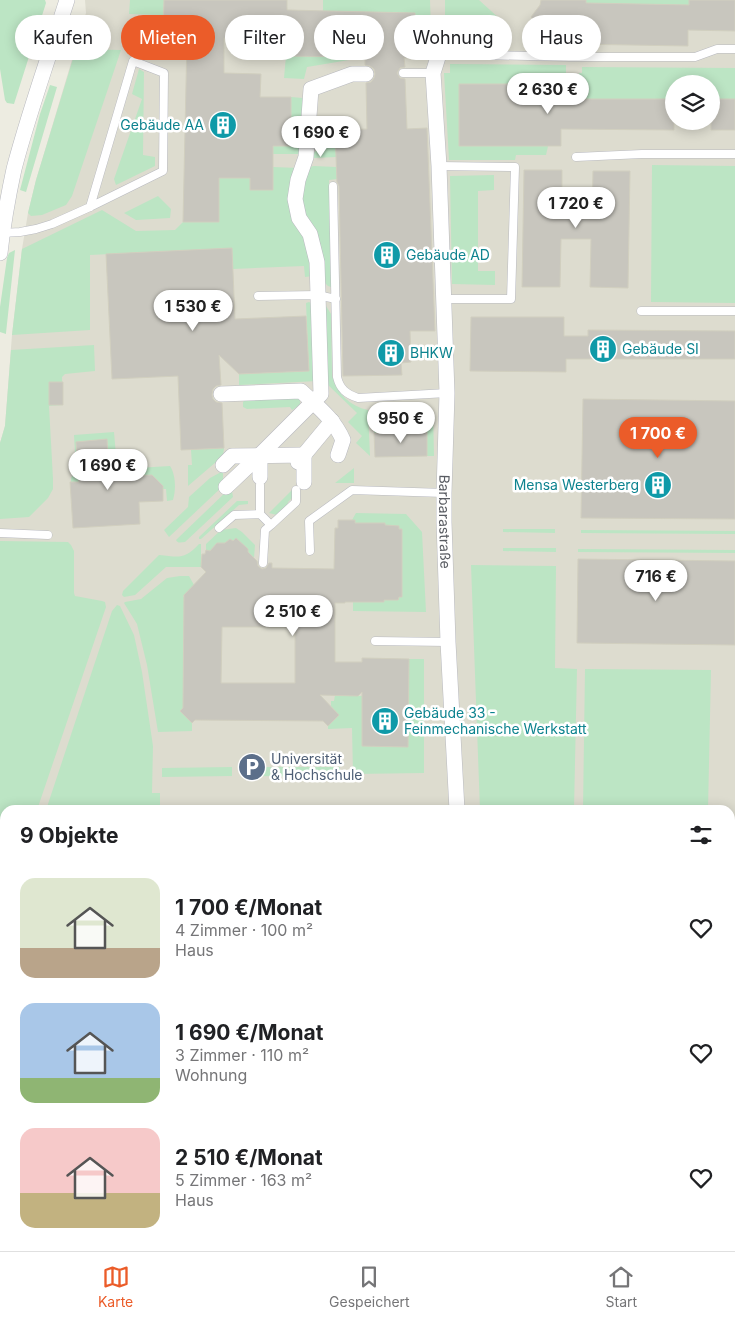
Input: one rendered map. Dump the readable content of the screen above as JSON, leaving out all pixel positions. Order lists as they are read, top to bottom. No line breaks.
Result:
{"streets":{"street":["Barbarastraße"]},"places":{"building":["Gebäude AA","Gebäude AD","Gebäude SI","BHKW","Mensa Westerberg","Gebäude 33 - Feinmechanische Werkstatt"],"parking":["Universität & Hochschule"]},"page":{"chip":["Kaufen","Mieten","Filter","Neu","Wohnung","Haus"],"price":["2 630 €","1 690 €","1 720 €","1 530 €","950 €","1 700 €","1 690 €","716 €","2 510 €"],"heading":"9 Objekte","list":[{"name":"1 700 €/Monat","note":"4 Zimmer · 100 m² · Haus"},{"name":"1 690 €/Monat","note":"3 Zimmer · 110 m² · Wohnung"},{"name":"2 510 €/Monat","note":"5 Zimmer · 163 m² · Haus"}],"tabs":["Karte","Gespeichert","Start"]}}
